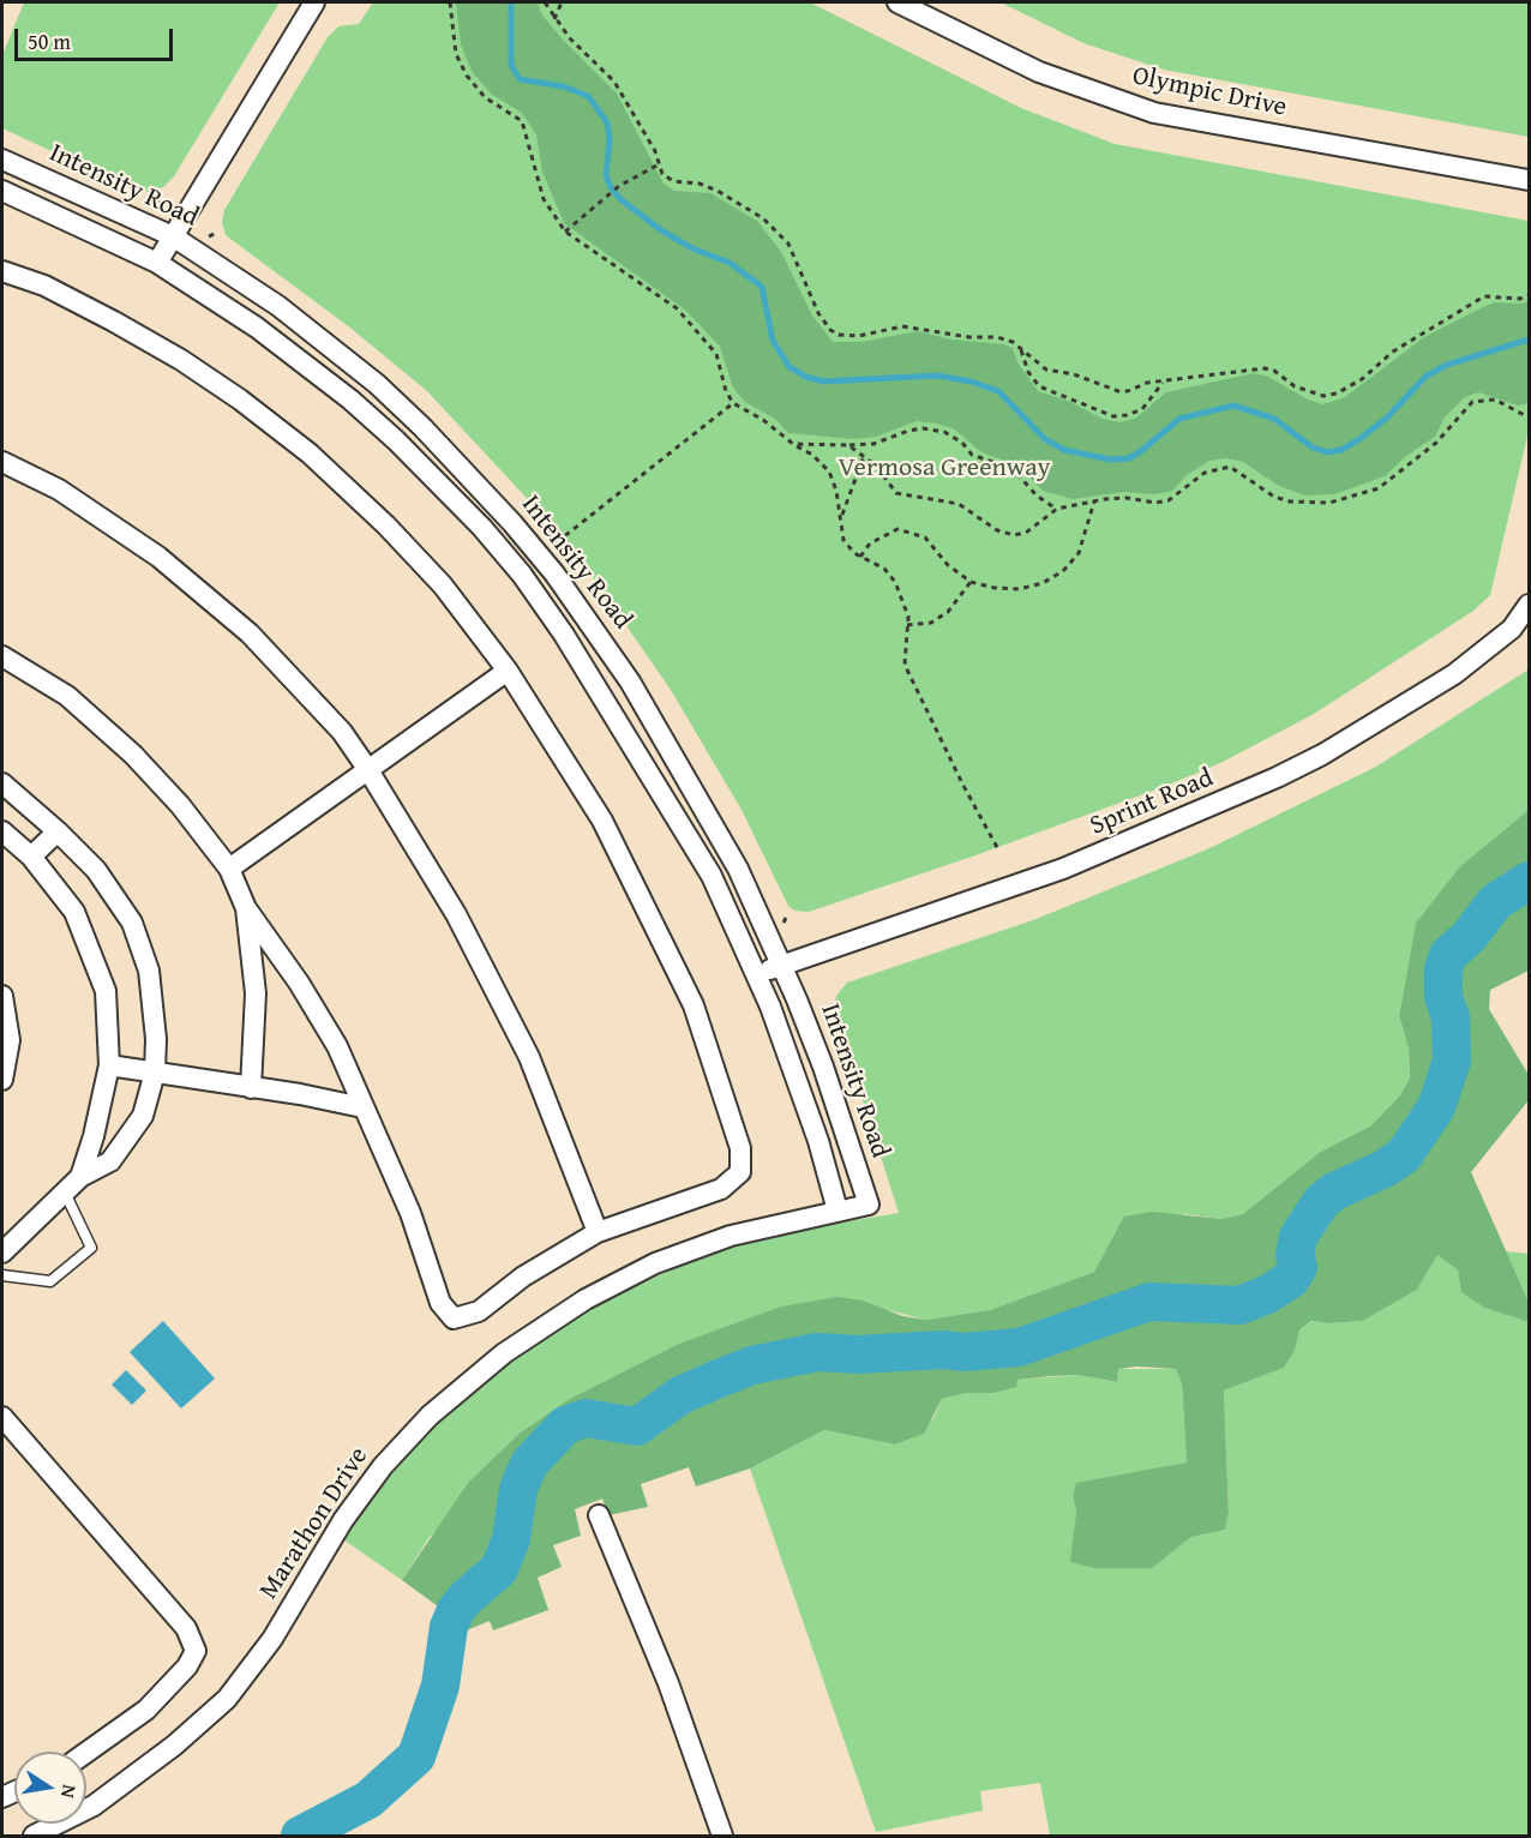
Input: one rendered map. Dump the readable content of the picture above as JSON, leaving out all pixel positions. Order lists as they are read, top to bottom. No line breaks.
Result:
{"streets":{"street":["Olympic Drive","Intensity Road","Sprint Road","Marathon Drive"]},"crossings":[["Intensity Road","Sprint Road"],["Intensity Road","Marathon Drive"]],"parks":["Vermosa Greenway"],"scale_bar":"50 m","north":"right"}
